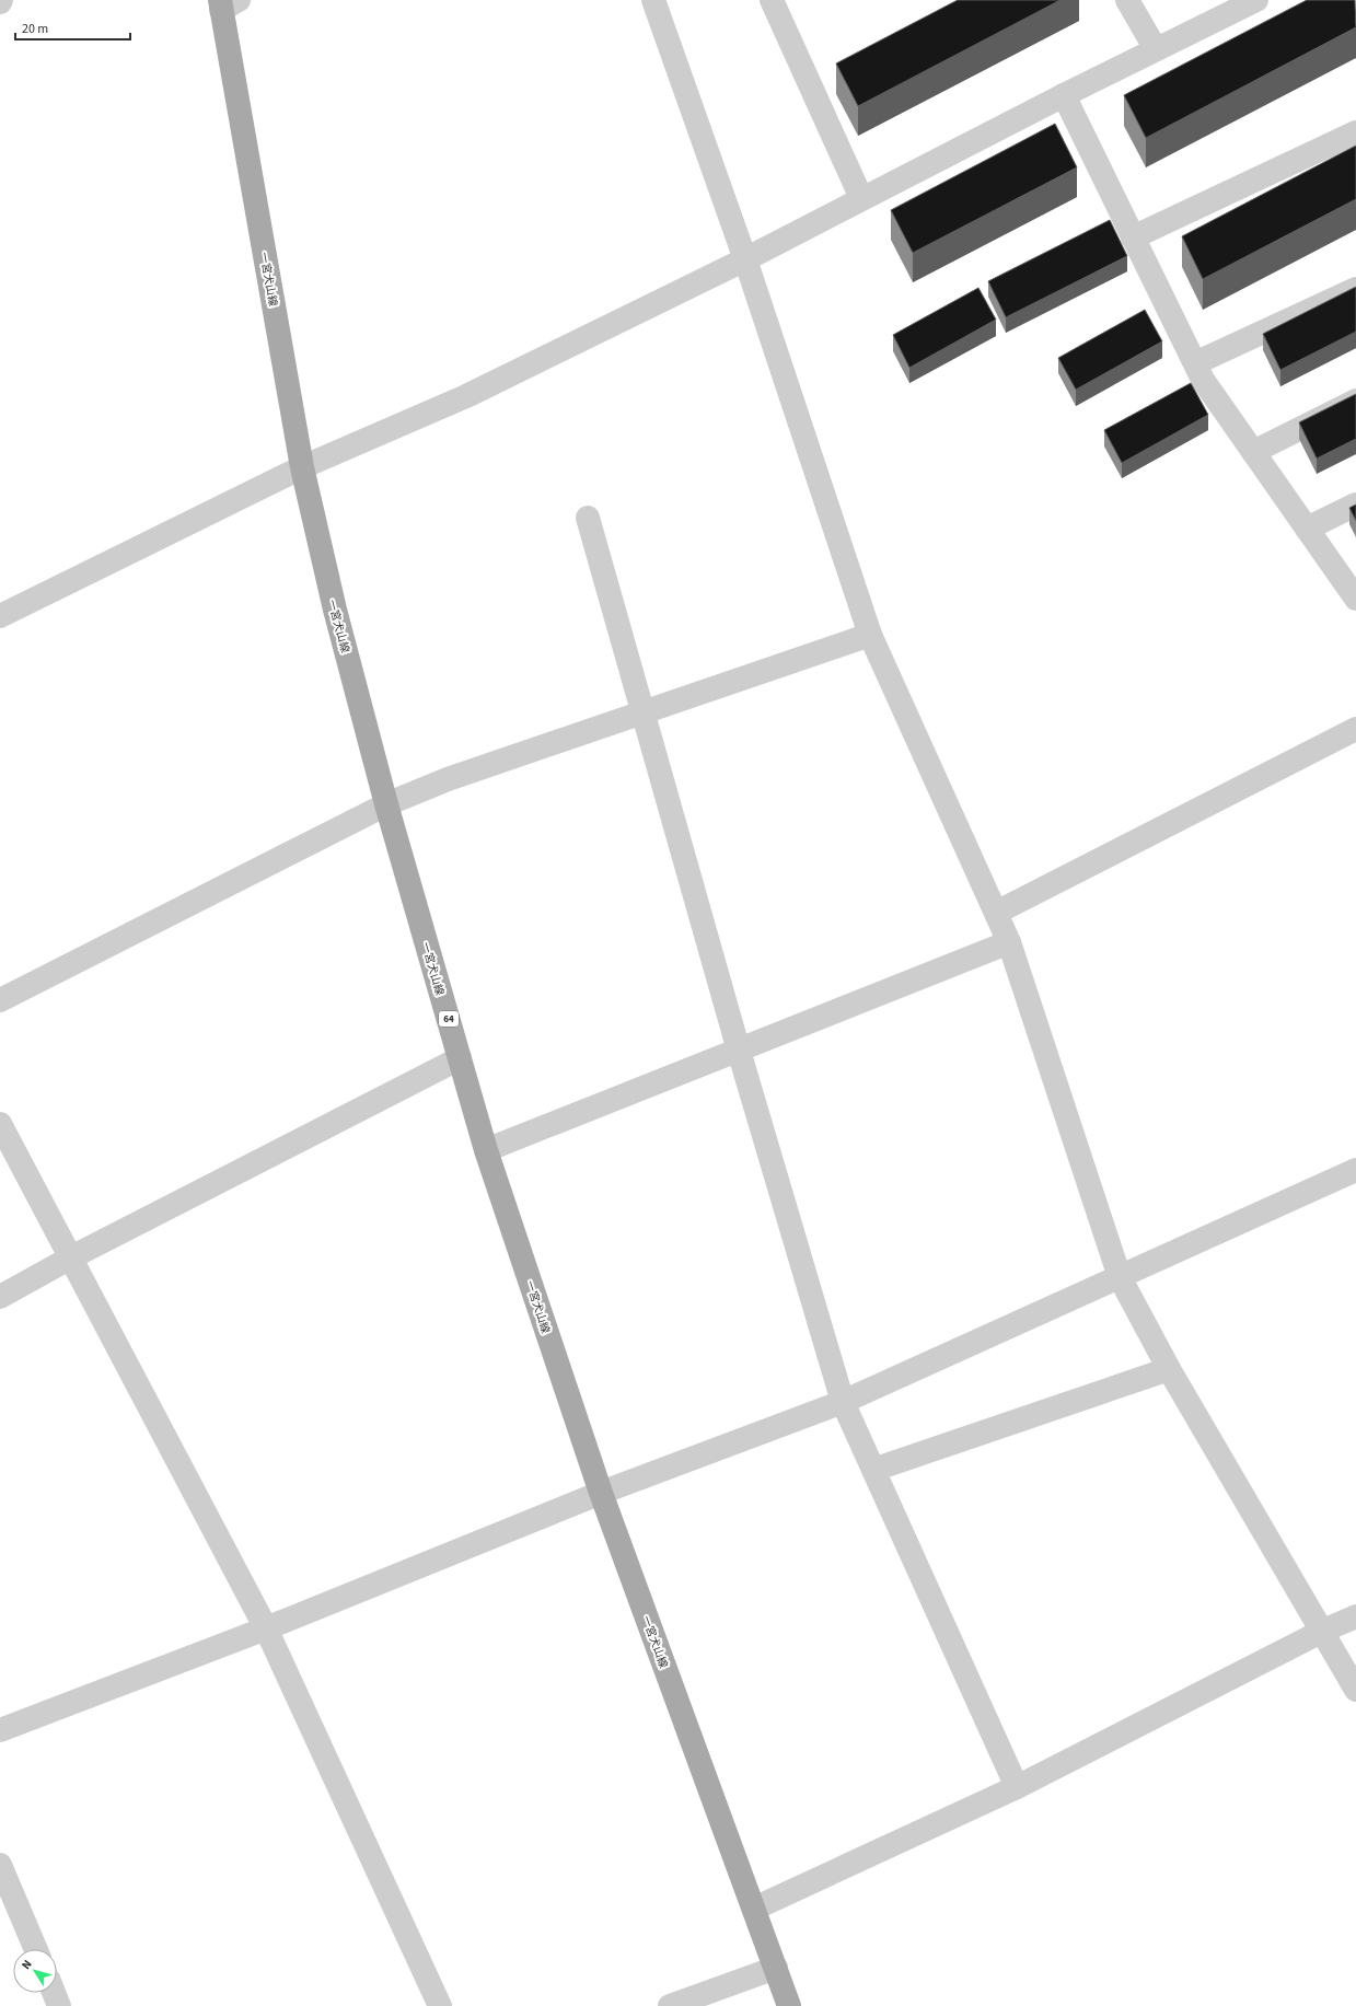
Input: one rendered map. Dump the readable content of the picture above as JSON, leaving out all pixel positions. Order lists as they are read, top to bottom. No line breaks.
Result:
{"streets":{"main road":["一宮犬山線","64"]},"scale_bar":"20 m","north":"top left"}
